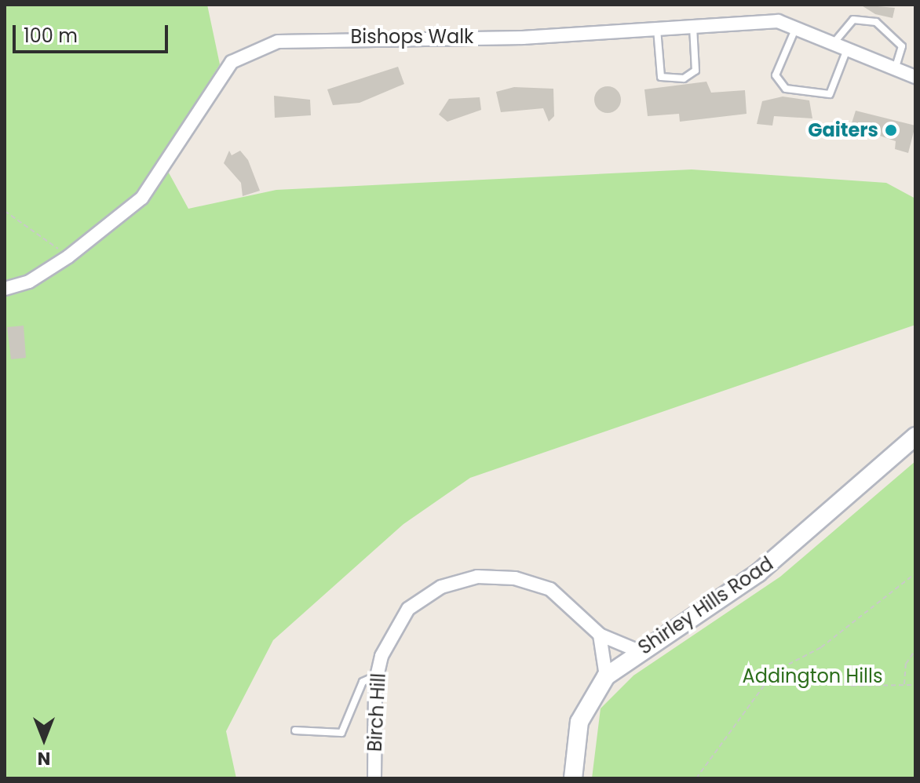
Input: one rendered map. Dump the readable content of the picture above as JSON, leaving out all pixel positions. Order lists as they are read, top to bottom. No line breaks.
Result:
{"streets":{"street":["Bishops Walk","Shirley Hills Road","Birch Hill"]},"crossings":[["Shirley Hills Road","Birch Hill"]],"parks":["Addington Hills"],"places":["Gaiters"],"scale_bar":"100 m","north":"bottom"}
